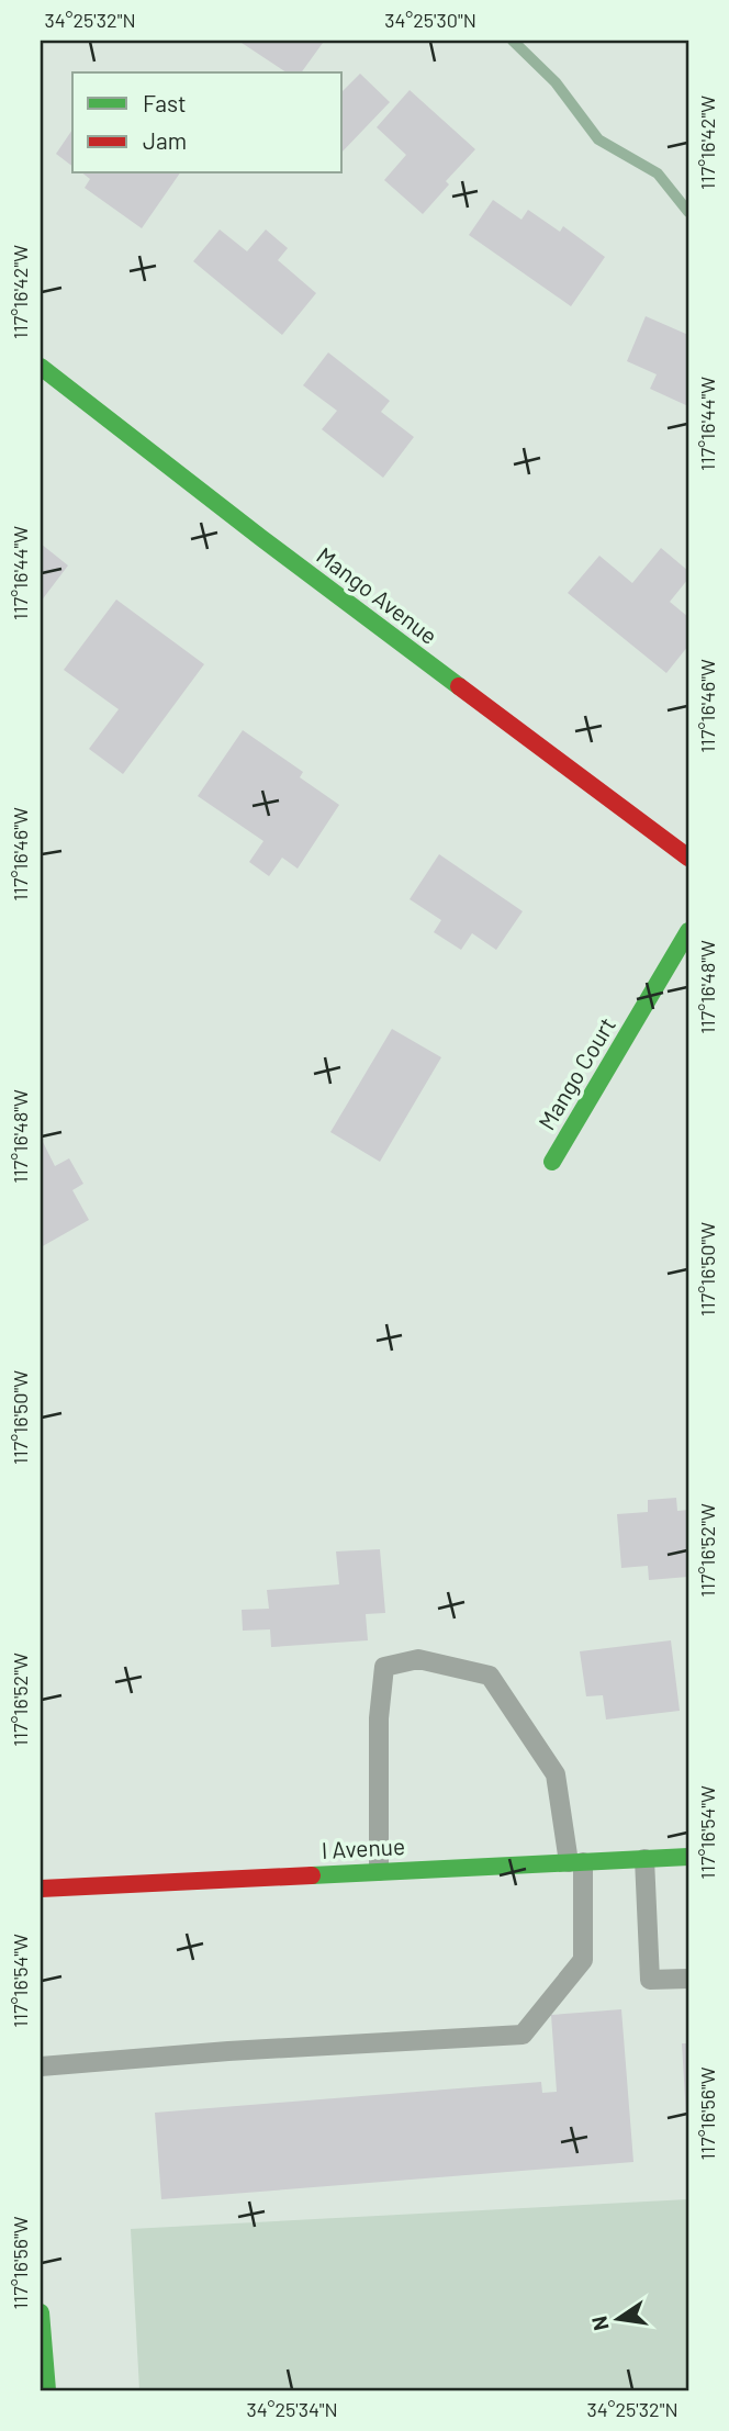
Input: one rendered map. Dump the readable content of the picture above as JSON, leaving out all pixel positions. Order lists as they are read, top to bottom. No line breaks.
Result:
{"streets":{"street":["Mango Avenue","Mango Court","I Avenue"]},"legend":["Fast","Jam"],"north":"left","coordinates":["34°25'32\"N","34°25'30\"N","117°16'42\"W","117°16'44\"W","117°16'46\"W","117°16'48\"W","117°16'50\"W","117°16'52\"W","117°16'54\"W","117°16'56\"W","34°25'34\"N"]}
